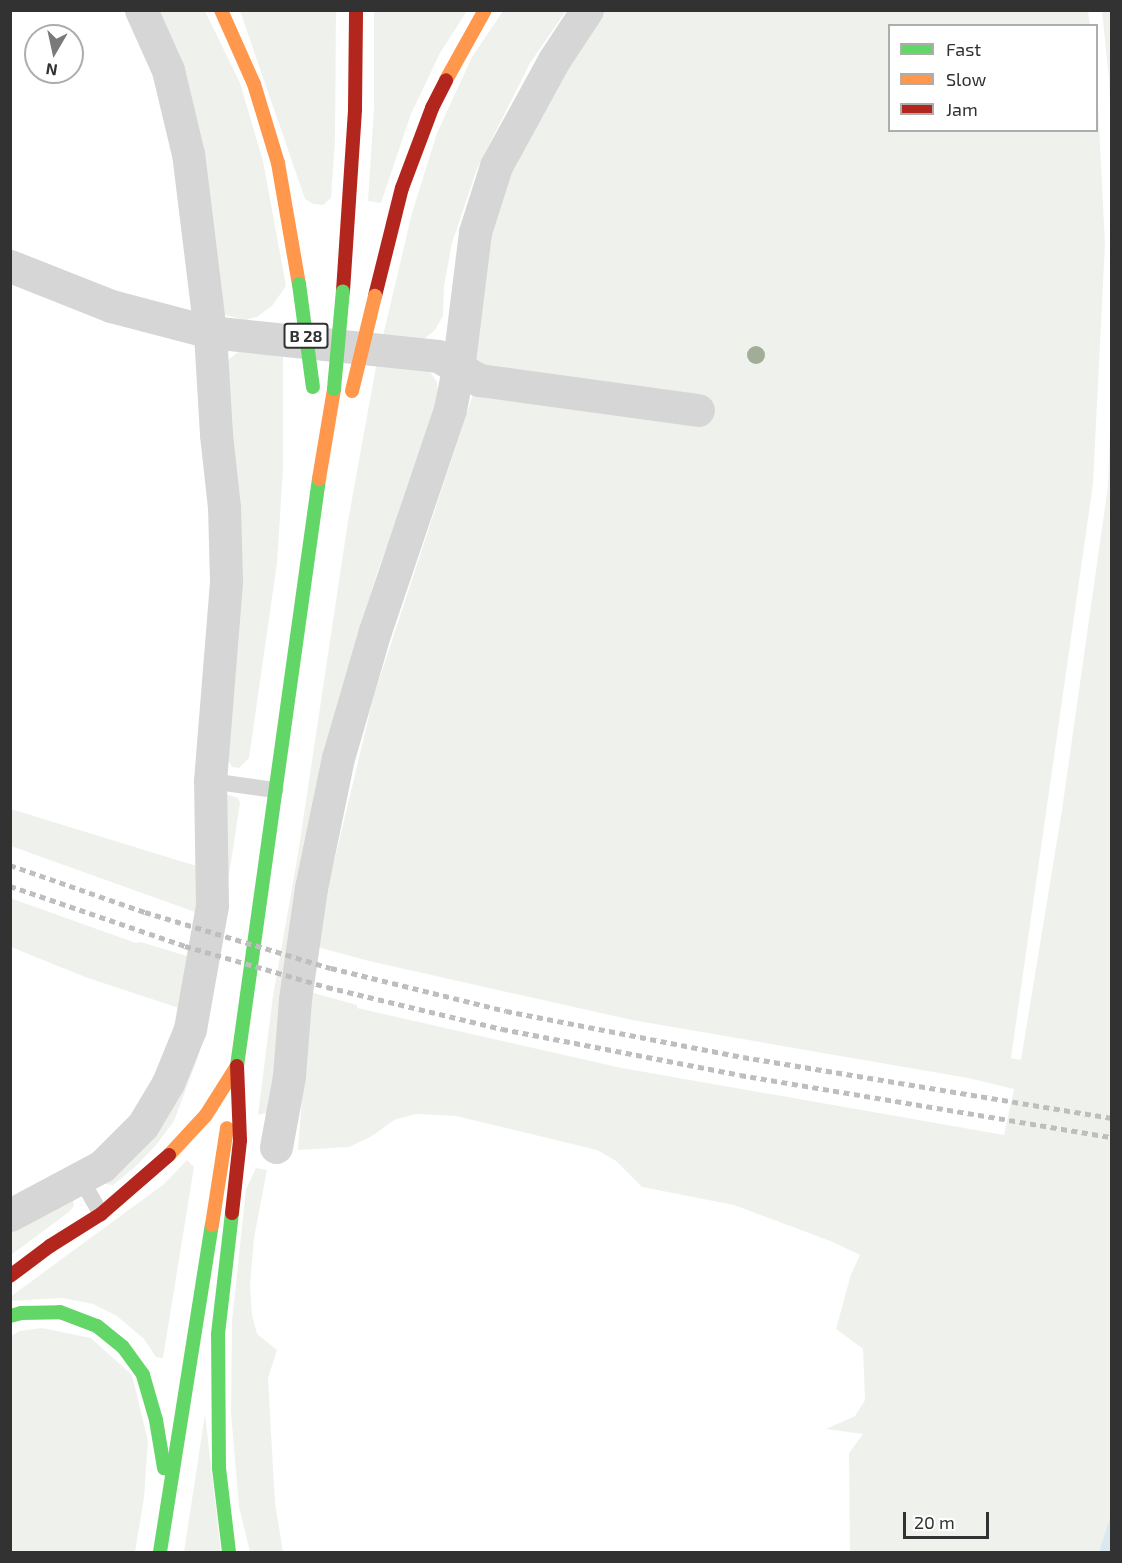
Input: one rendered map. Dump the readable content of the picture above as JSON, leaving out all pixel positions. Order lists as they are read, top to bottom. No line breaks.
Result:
{"streets":{"main road":["B 28"]},"legend":["Fast","Slow","Jam"],"scale_bar":"20 m","north":"bottom"}
